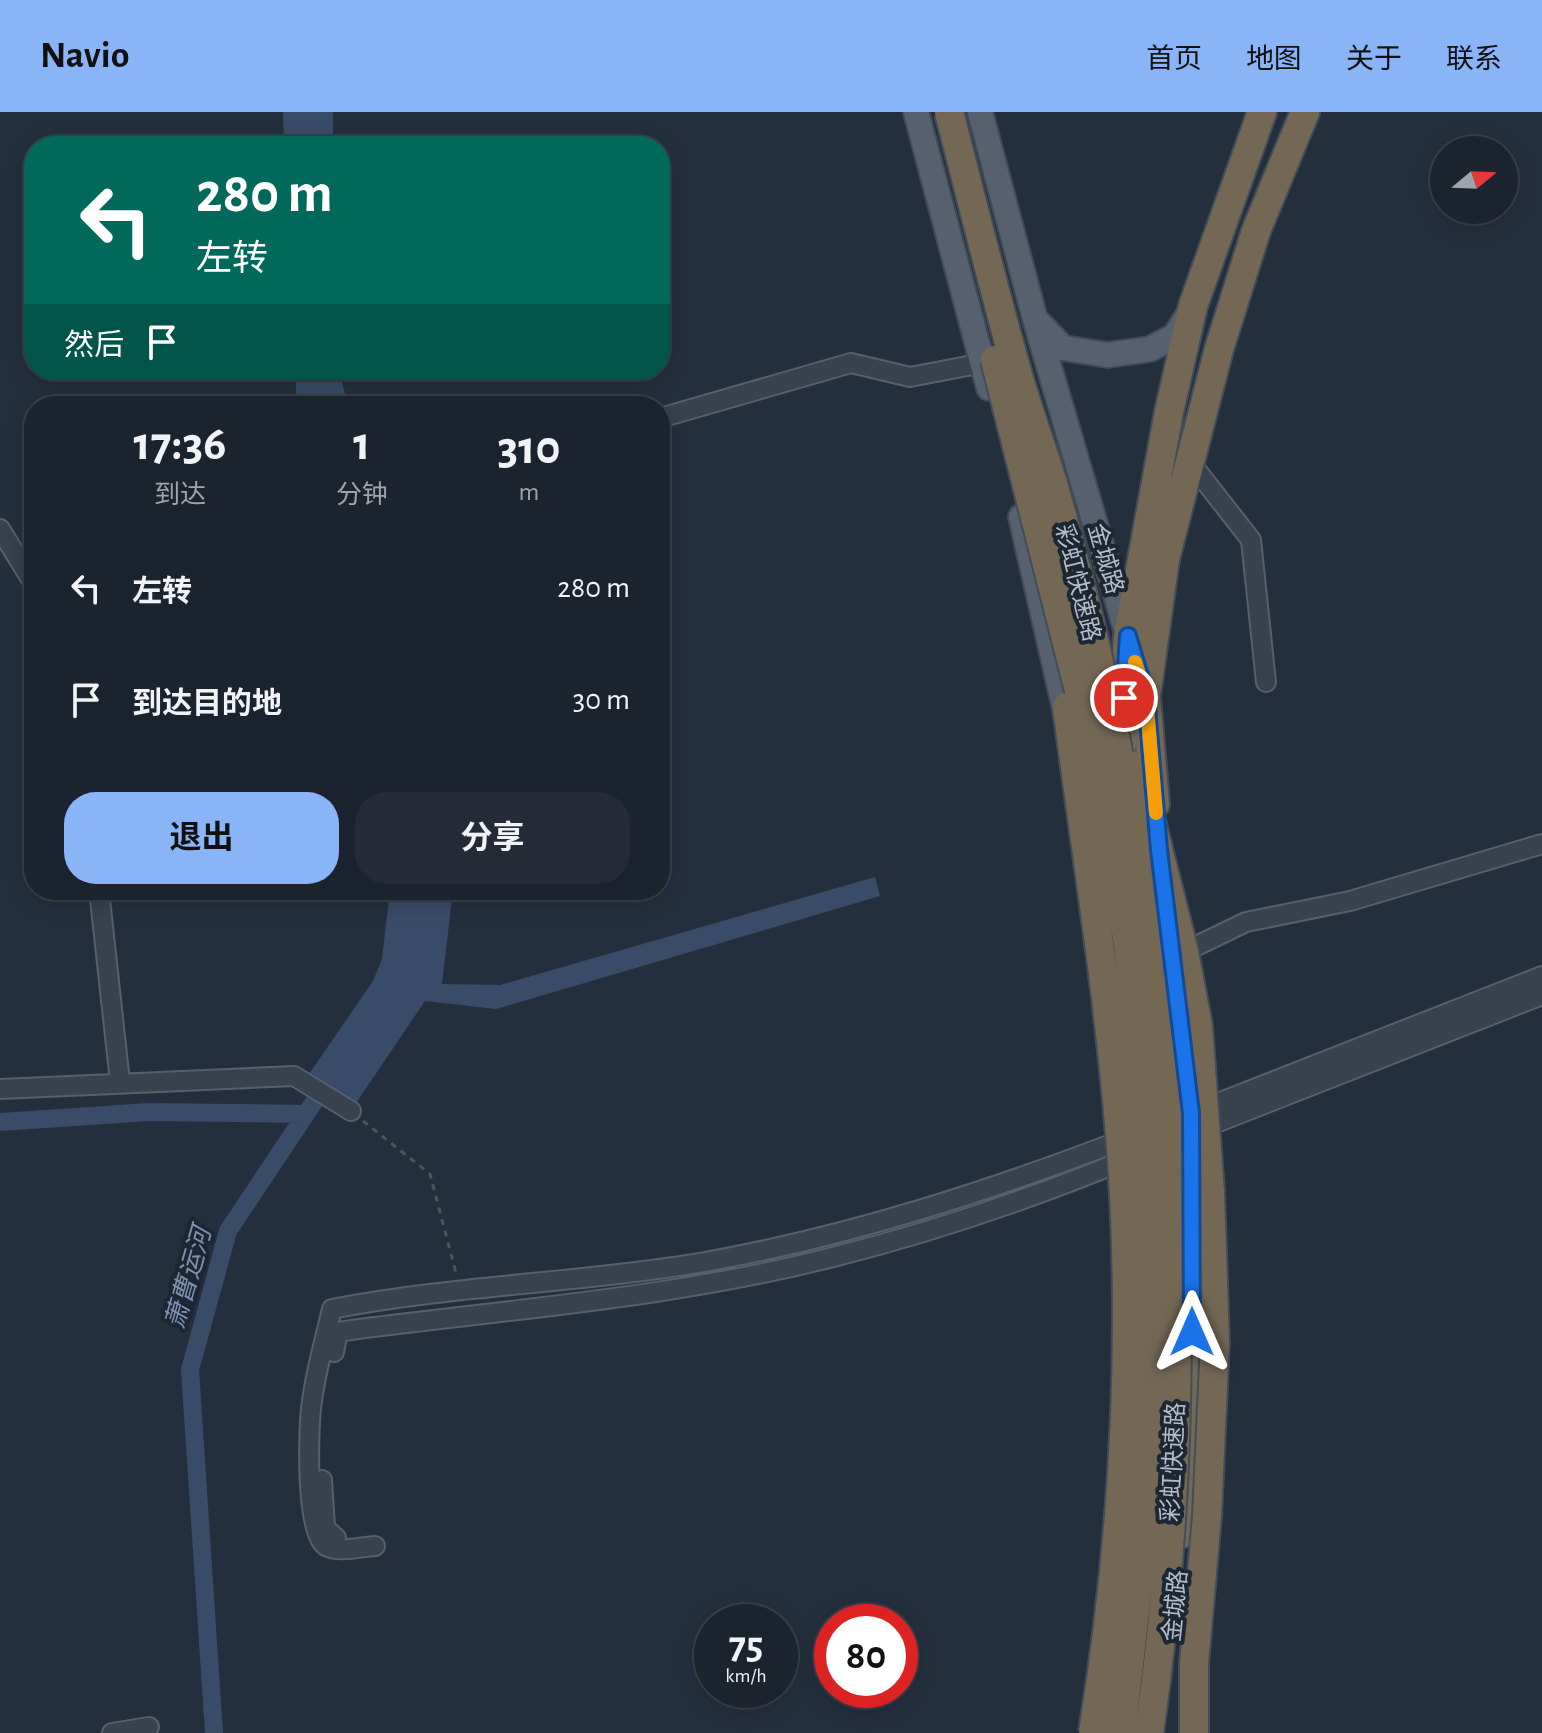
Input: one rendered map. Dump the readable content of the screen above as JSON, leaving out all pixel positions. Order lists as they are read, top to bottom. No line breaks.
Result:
{"streets":{"highway":["金城路","彩虹快速路"]},"water":["萧曹运河"],"north":"right","page":{"header":"Navio","nav":["首页","地图","关于","联系"],"turn":["280 m","左转"],"then":"然后","eta":["17:36","到达","1","分钟","310","m"],"list":[{"name":"左转","value":"280 m"},{"name":"到达目的地","value":"30 m"}],"buttons":["退出","分享"],"speed":"75 km/h","limit":"80"}}
